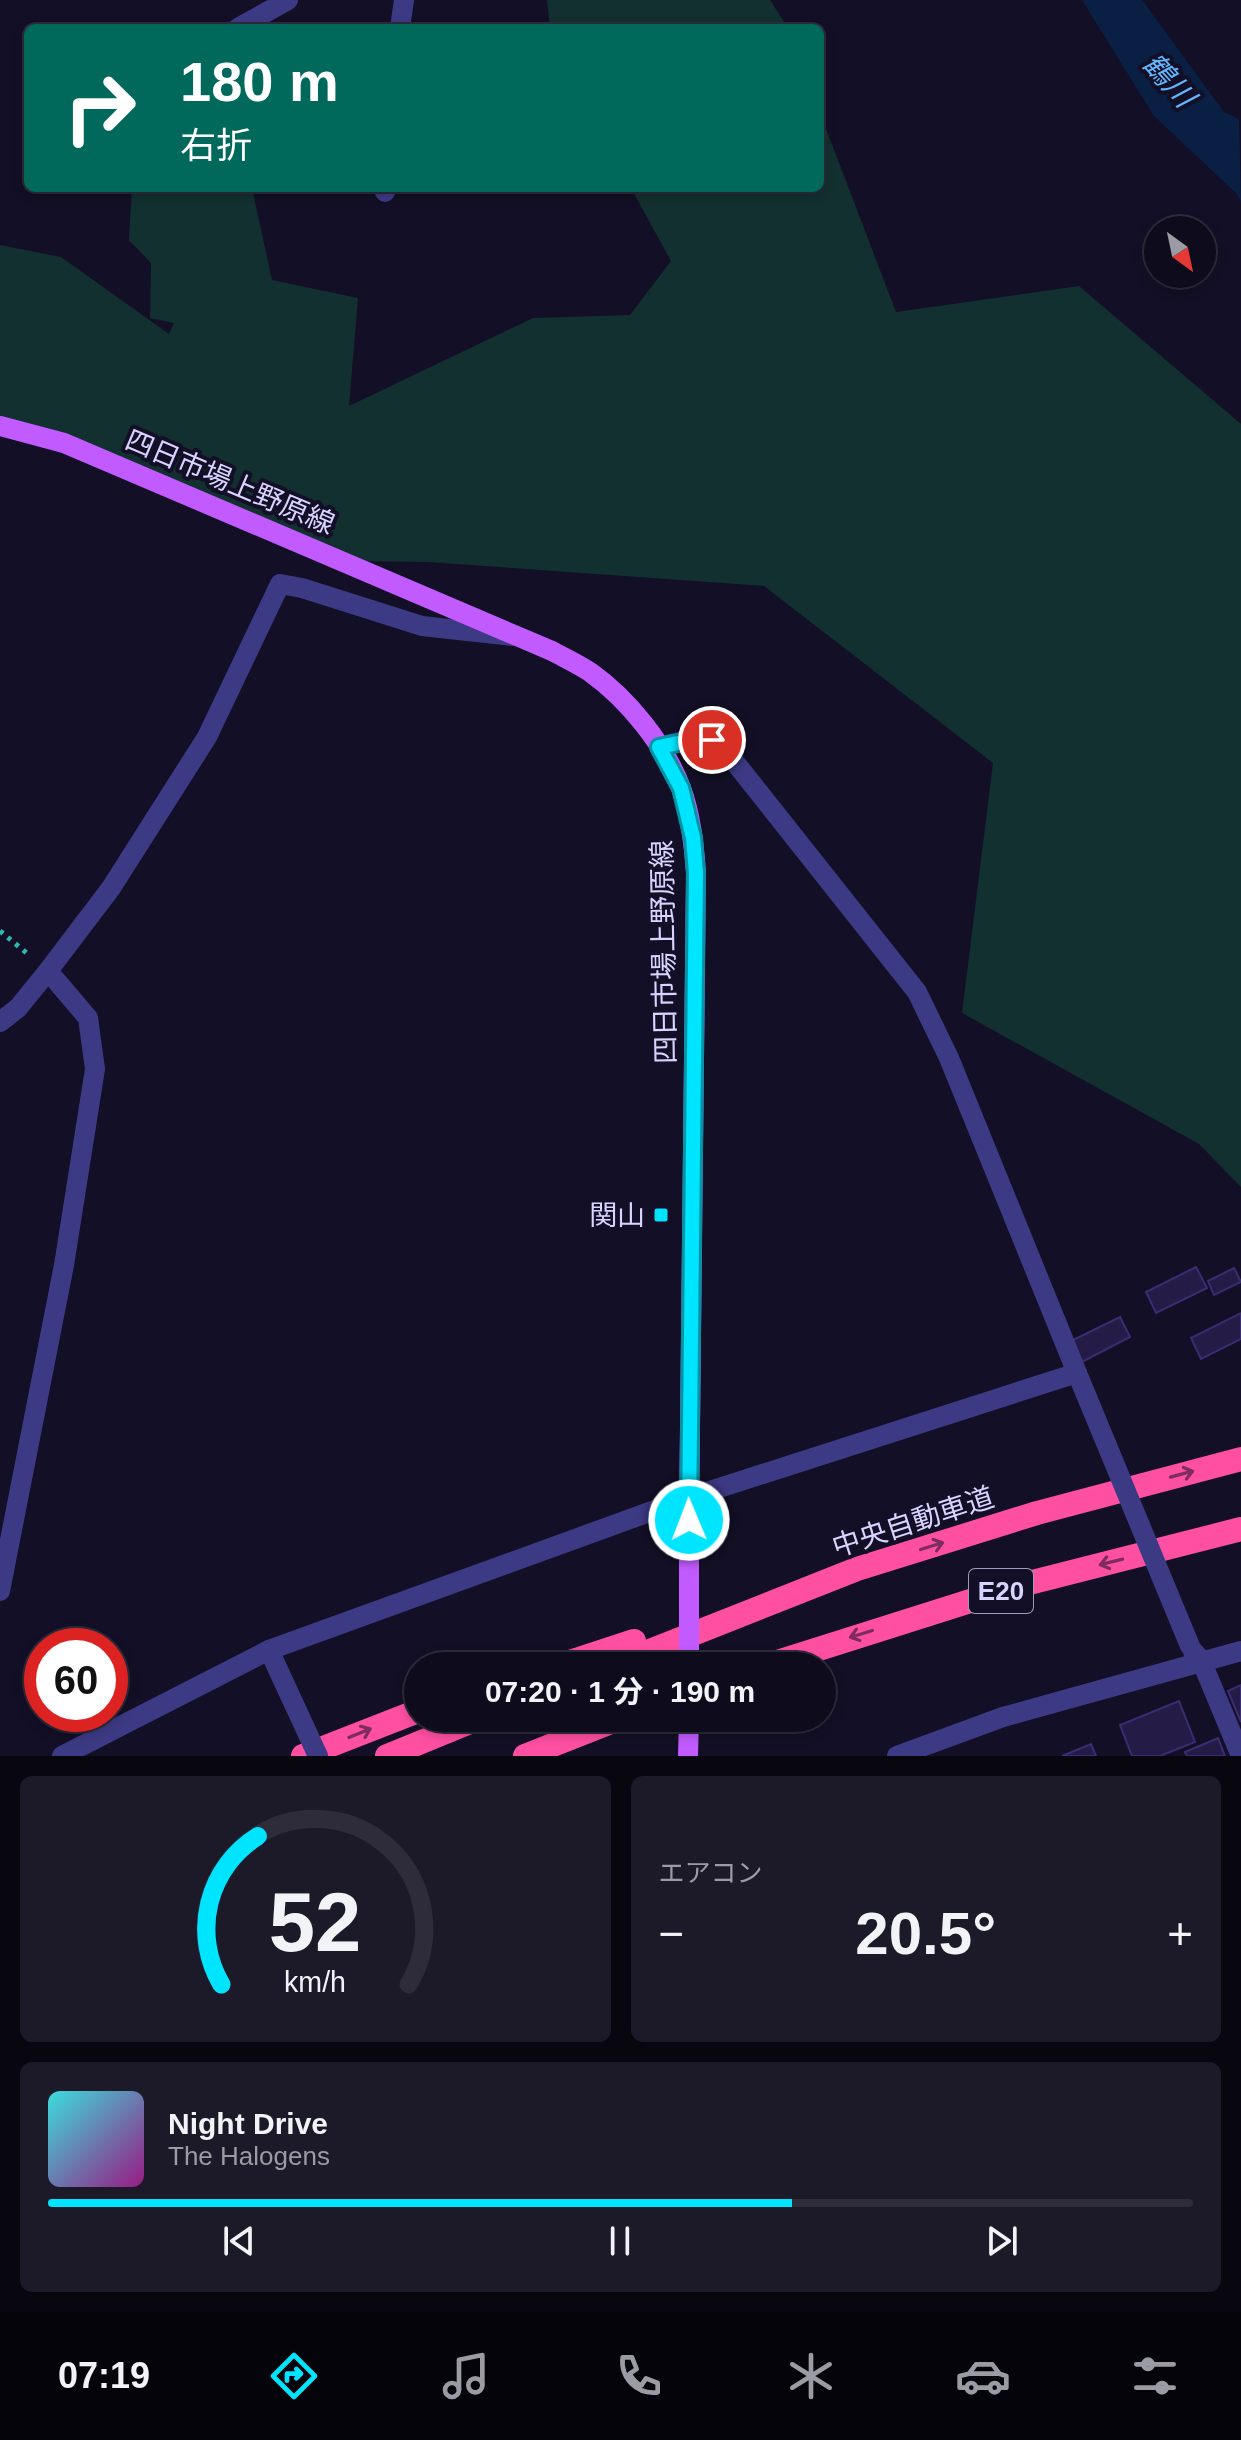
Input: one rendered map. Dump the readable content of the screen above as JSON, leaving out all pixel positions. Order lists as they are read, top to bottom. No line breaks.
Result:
{"streets":{"highway":["中央自動車道","E20"],"main road":["四日市場上野原線"]},"water":["鶴川"],"places":{"transit":["関山"]},"north":"bottom right","page":{"turn":["180 m","右折"],"limit":"60","trip":"07:20 · 1 分 · 190 m","tile":"エアコン","heat":["−","20.5°","+"],"song":["Night Drive","The Halogens"],"tabs":"07:19","gauge":["52","km/h"]}}
